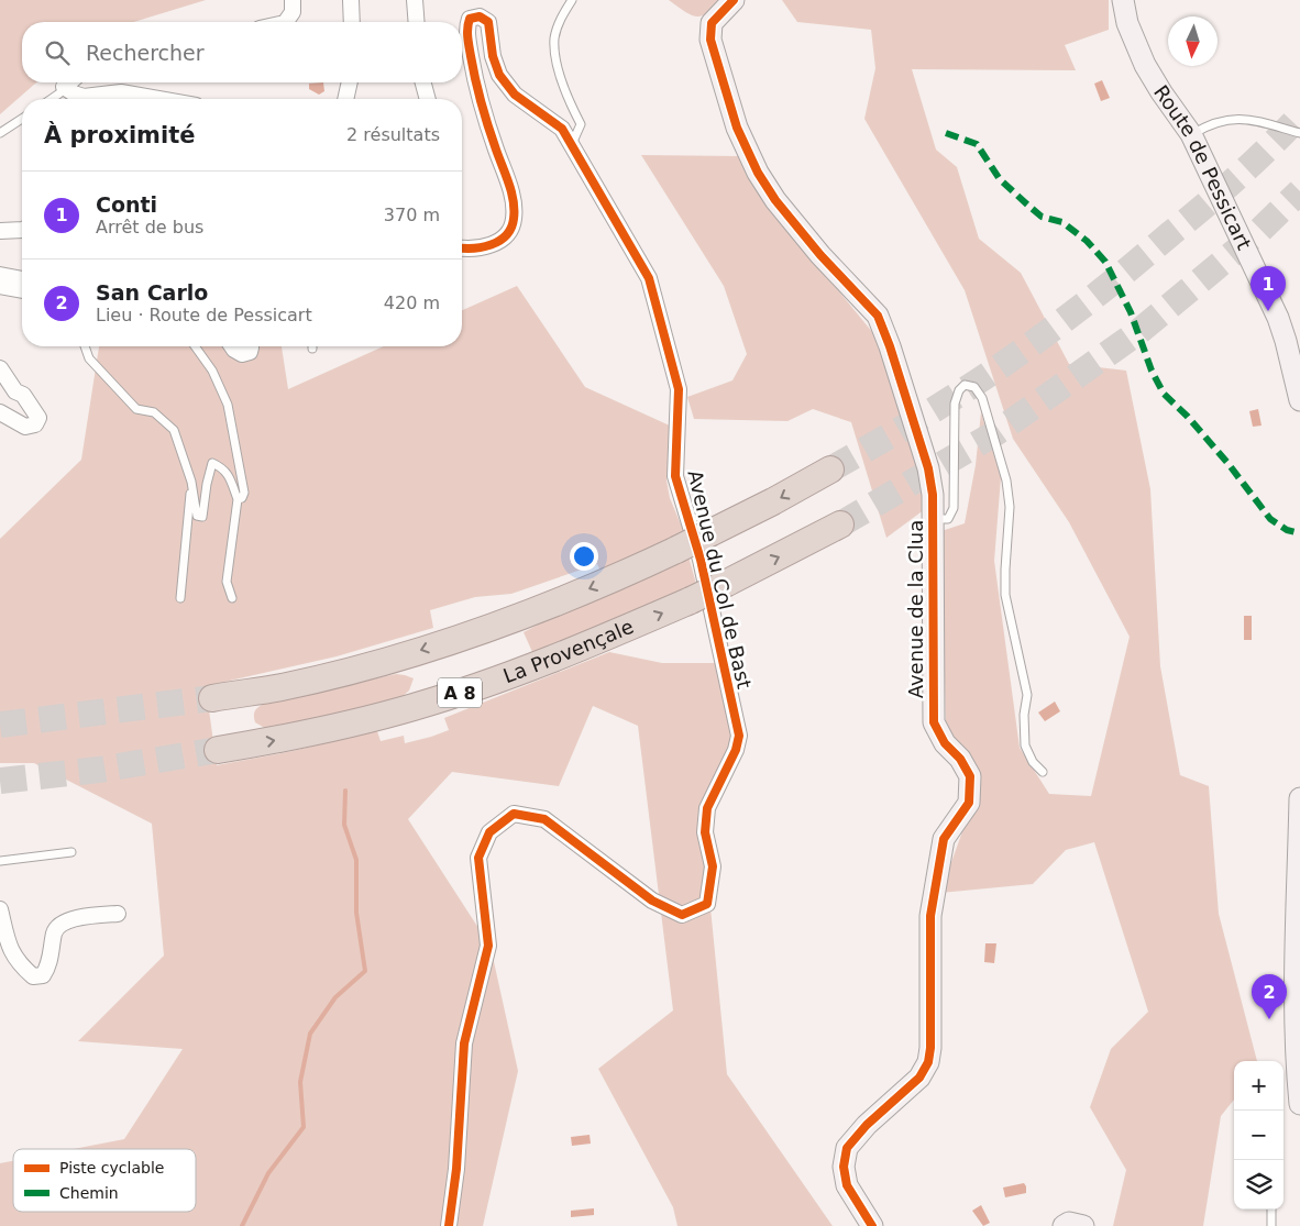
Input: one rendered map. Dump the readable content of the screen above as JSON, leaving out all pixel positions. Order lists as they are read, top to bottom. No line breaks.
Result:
{"streets":{"highway":["La Provençale","A 8"],"street":["Route de Pessicart","Avenue du Col de Bast","Avenue de la Clua"]},"legend":["Piste cyclable","Chemin"],"north":"bottom","page":{"search":"Rechercher","heading":["À proximité","2 résultats"],"list":[{"mark":"1","name":"Conti","note":"Arrêt de bus","value":"370 m"},{"mark":"2","name":"San Carlo","note":"Lieu · Route de Pessicart","value":"420 m"}],"pins":["1","2"],"map_buttons":["+","−"]}}
